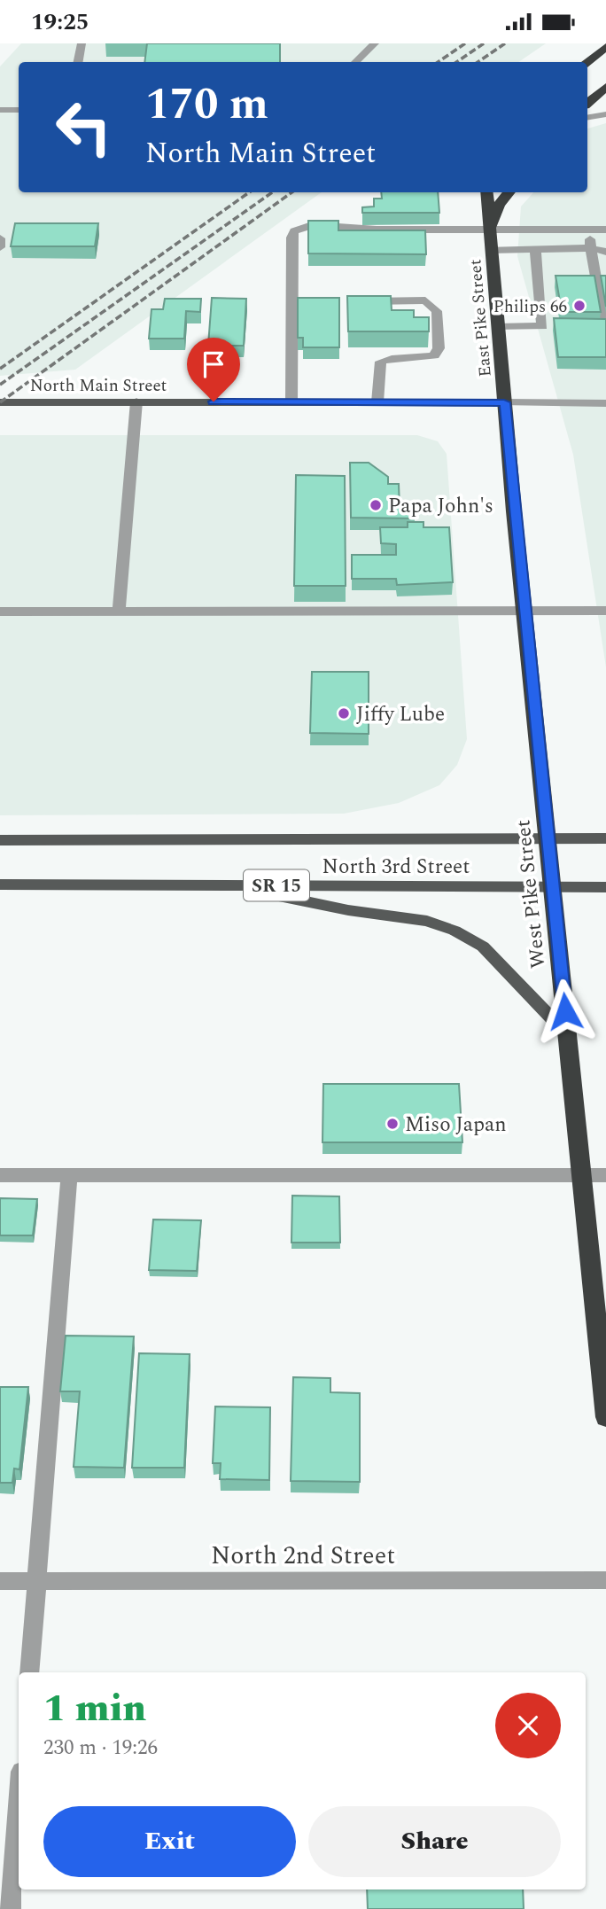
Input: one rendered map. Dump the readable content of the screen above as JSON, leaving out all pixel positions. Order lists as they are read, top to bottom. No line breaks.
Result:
{"streets":{"highway":["East Pike Street","West Pike Street"],"main road":["North Main Street","North 3rd Street","SR 15"],"street":["North 2nd Street"]},"crossings":[["East Pike Street","North Main Street"],["East Pike Street","West Pike Street"],["North Main Street","West Pike Street"],["North 3rd Street","West Pike Street"]],"places":["Philips 66","Papa John's","Jiffy Lube","Miso Japan"],"page":{"status":"19:25","turn":["170 m","North Main Street"],"heading":["1 min","230 m · 19:26"],"buttons":["Exit","Share"]}}
